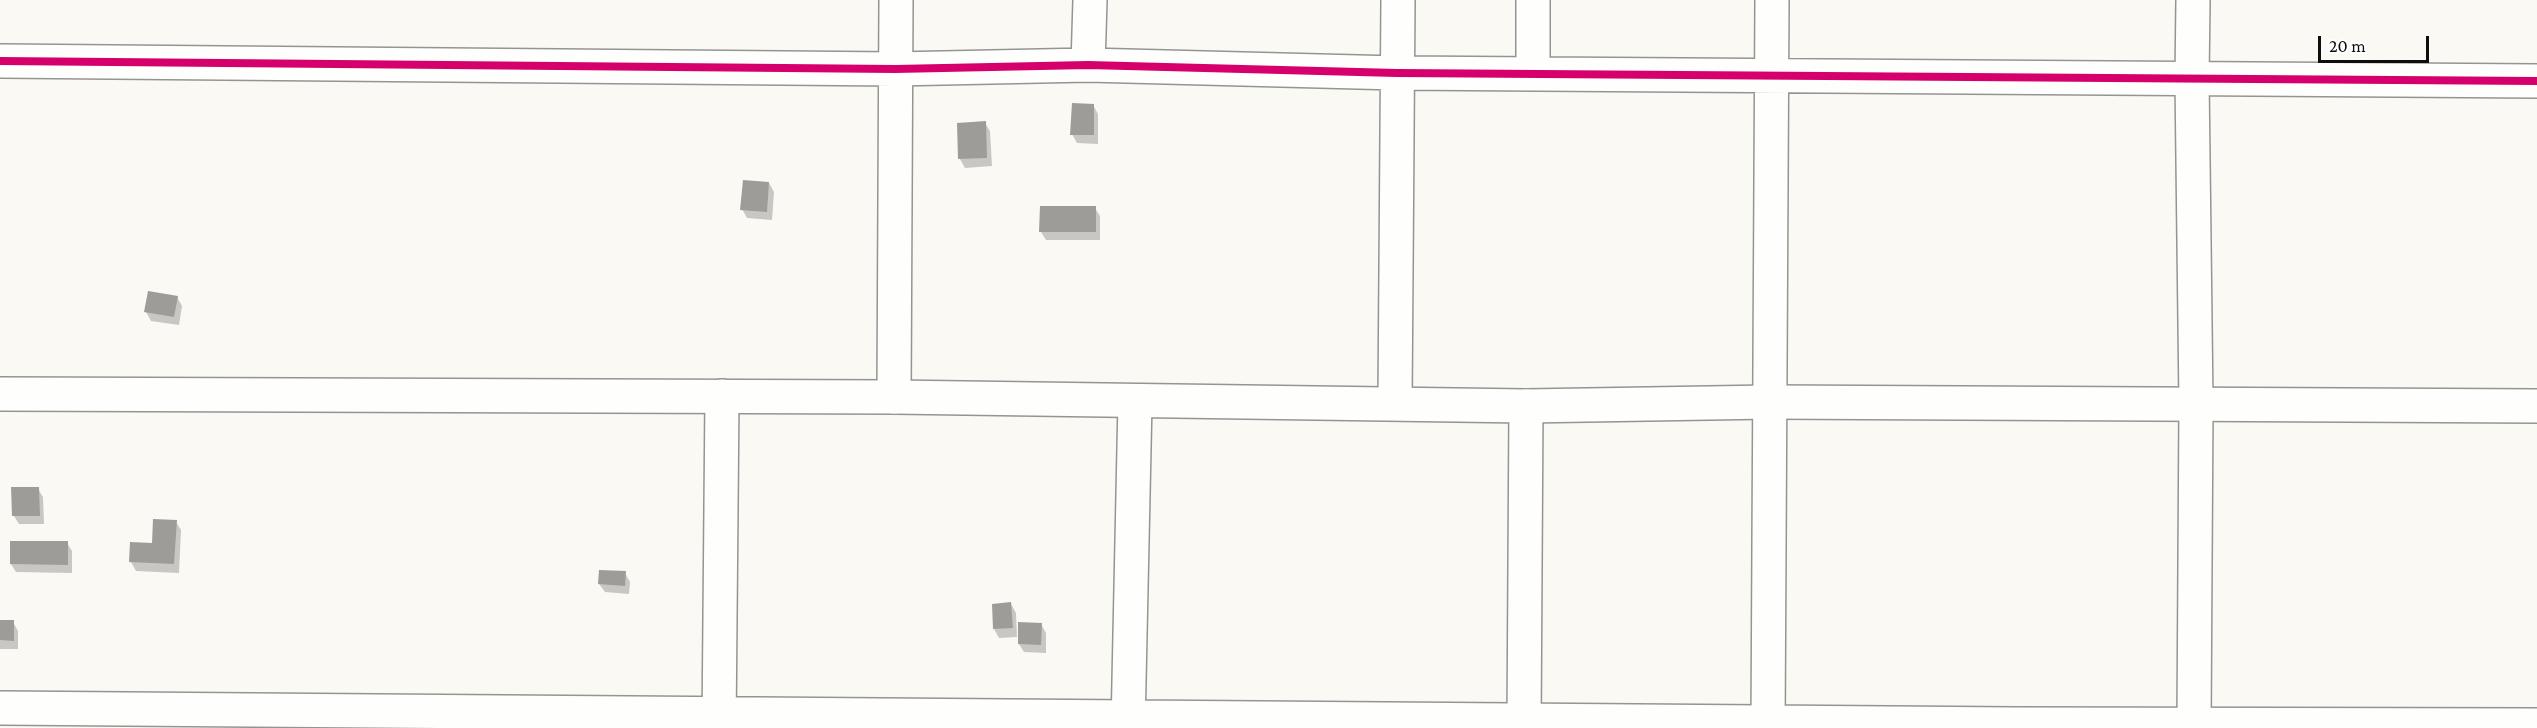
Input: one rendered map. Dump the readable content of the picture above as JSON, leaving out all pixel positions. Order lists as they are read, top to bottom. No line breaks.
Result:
{"scale_bar":"20 m"}
